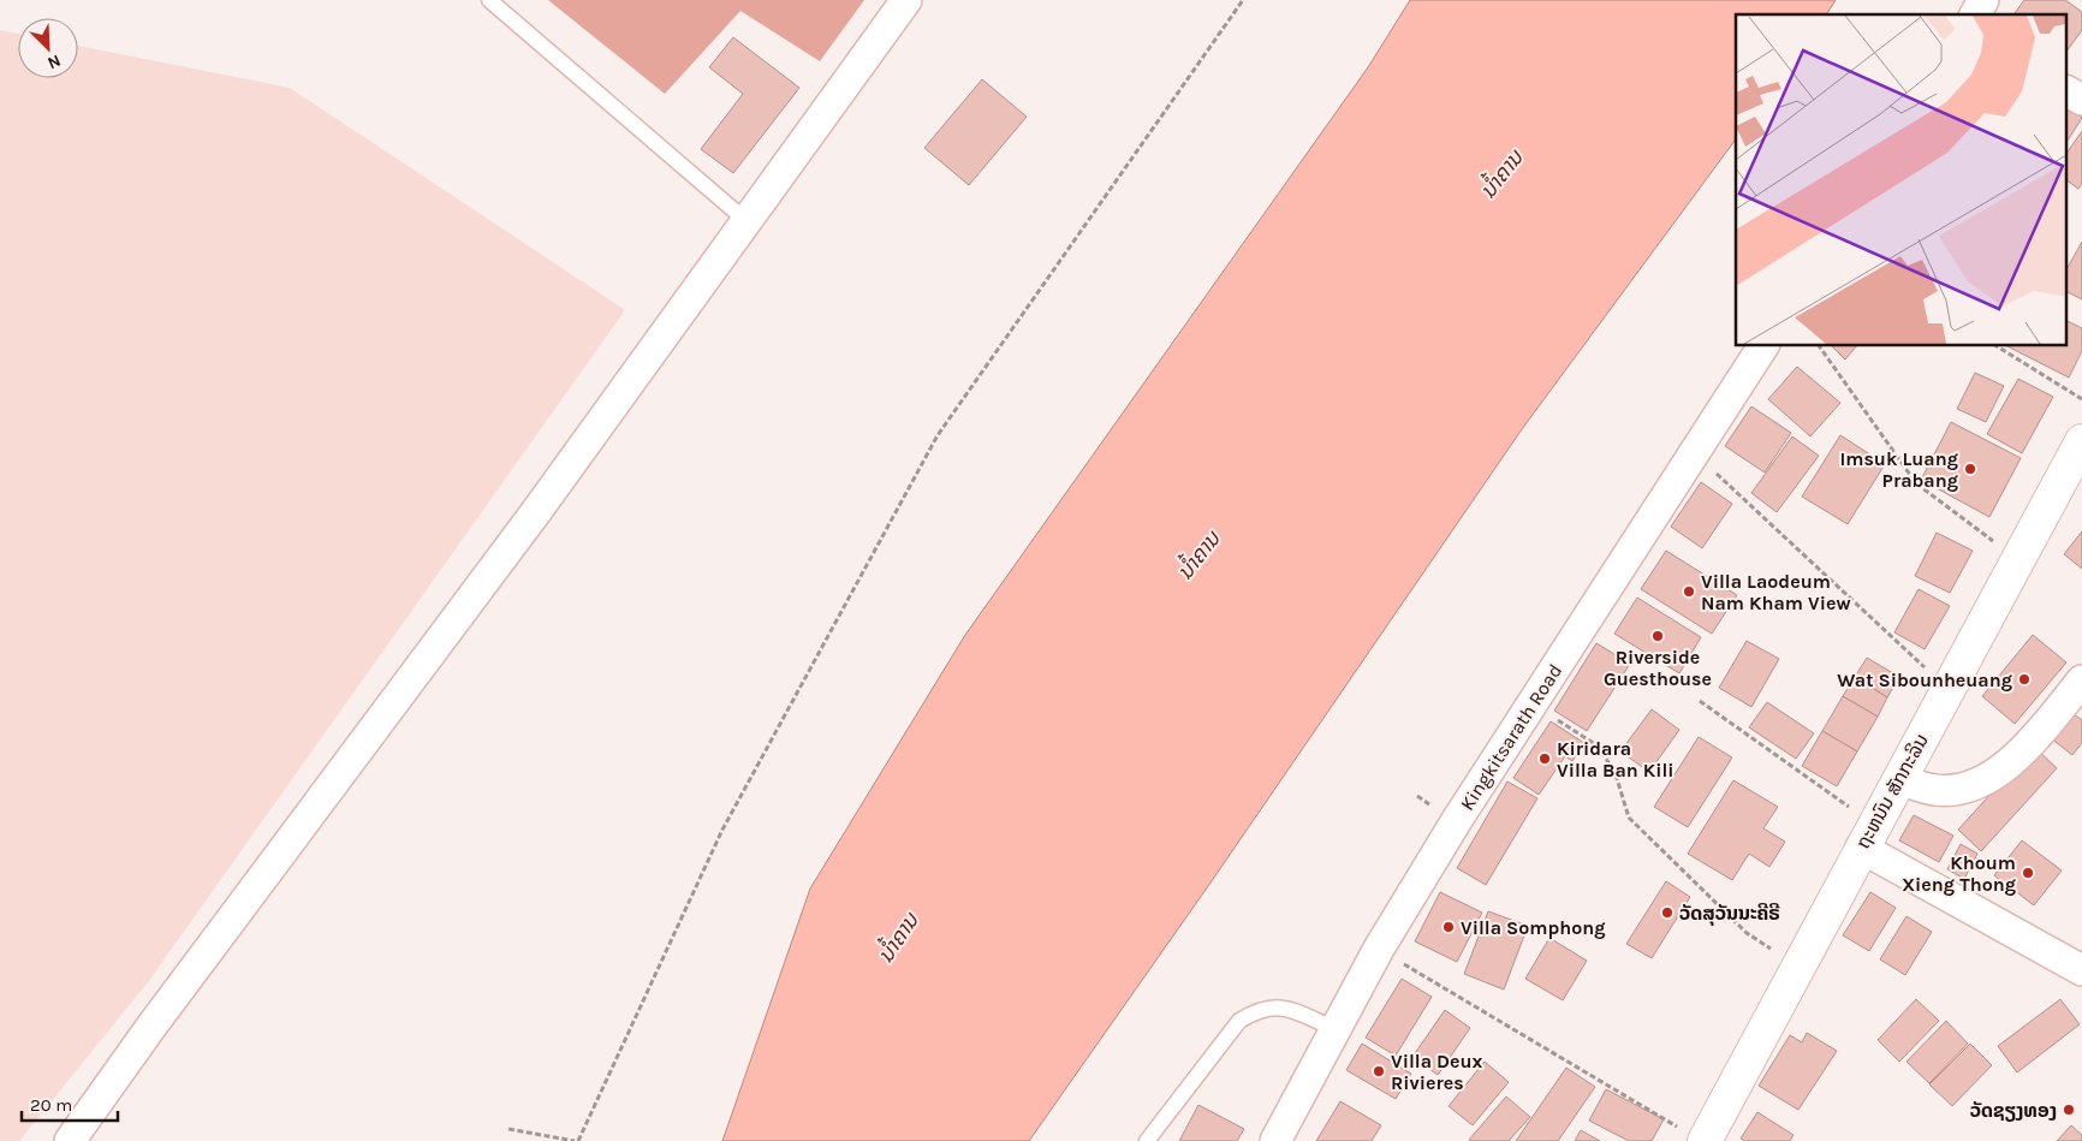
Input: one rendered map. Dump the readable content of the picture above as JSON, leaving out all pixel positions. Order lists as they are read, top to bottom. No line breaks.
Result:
{"streets":{"main road":["ຖະຫນົນ ສັກກະລິນ"],"street":["Kingkitsarath Road"]},"water":["ນ້ຳຄານ"],"places":["Imsuk Luang Prabang","Villa Laodeum Nam Kham View","Riverside Guesthouse","Wat Sibounheuang","Kiridara Villa Ban Kili","Khoum Xieng Thong","ວັດສຸວັນນະຄີຣີ","Villa Somphong","Villa Deux Rivieres","ວັດຊຽງທອງ"],"scale_bar":"20 m","north":"bottom right"}
